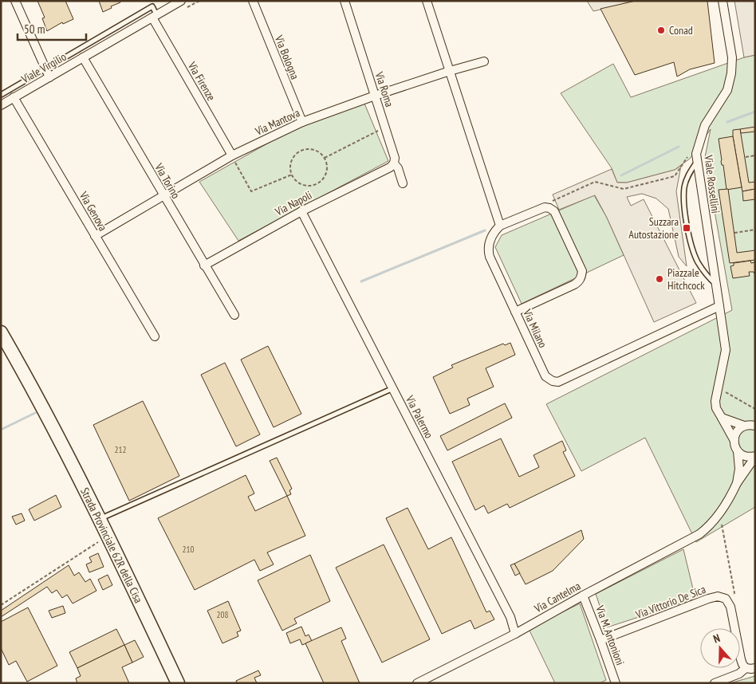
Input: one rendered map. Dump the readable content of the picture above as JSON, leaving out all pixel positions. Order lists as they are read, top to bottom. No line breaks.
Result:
{"streets":{"main road":["Strada Provinciale 62R della Cisa"],"street":["Via Bologna","Viale Virgilio","Via Firenze","Via Roma","Via Mantova","Via Torino","Viale Rossellini","Via Napoli","Via Genova","Via Milano","Via Palermo","Via Cantelma","Via Vittorio De Sica","Via M. Antonioni"]},"crossings":[["Via Bologna","Via Mantova"],["Viale Virgilio","Via Firenze"],["Viale Virgilio","Via Torino"],["Viale Virgilio","Via Genova"],["Via Firenze","Via Mantova"],["Via Roma","Via Mantova"],["Via Roma","Via Napoli"],["Via Mantova","Via Torino"],["Via Mantova","Via Genova"],["Via Torino","Via Napoli"],["Viale Rossellini","Via Milano"],["Via Napoli","Via Palermo"],["Via Palermo","Via Cantelma"],["Via Cantelma","Via M. Antonioni"],["Via Vittorio De Sica","Via M. Antonioni"]],"places":{"other":["Conad","Piazzale Hitchcock"],"transit":["Suzzara Autostazione"]},"house_numbers":["212","210","208"],"scale_bar":"50 m","north":"top"}
